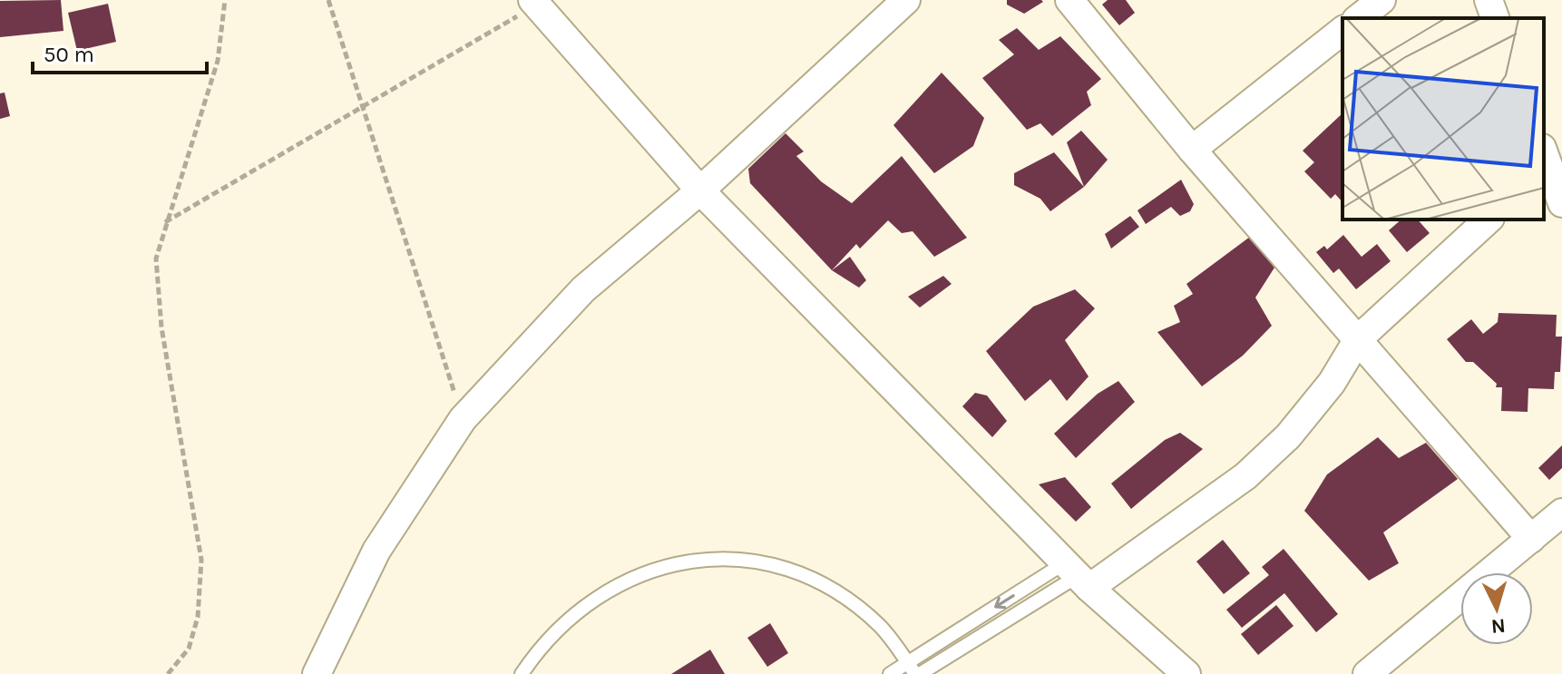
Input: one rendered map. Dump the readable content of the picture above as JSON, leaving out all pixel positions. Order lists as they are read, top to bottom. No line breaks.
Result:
{"scale_bar":"50 m","north":"bottom"}
